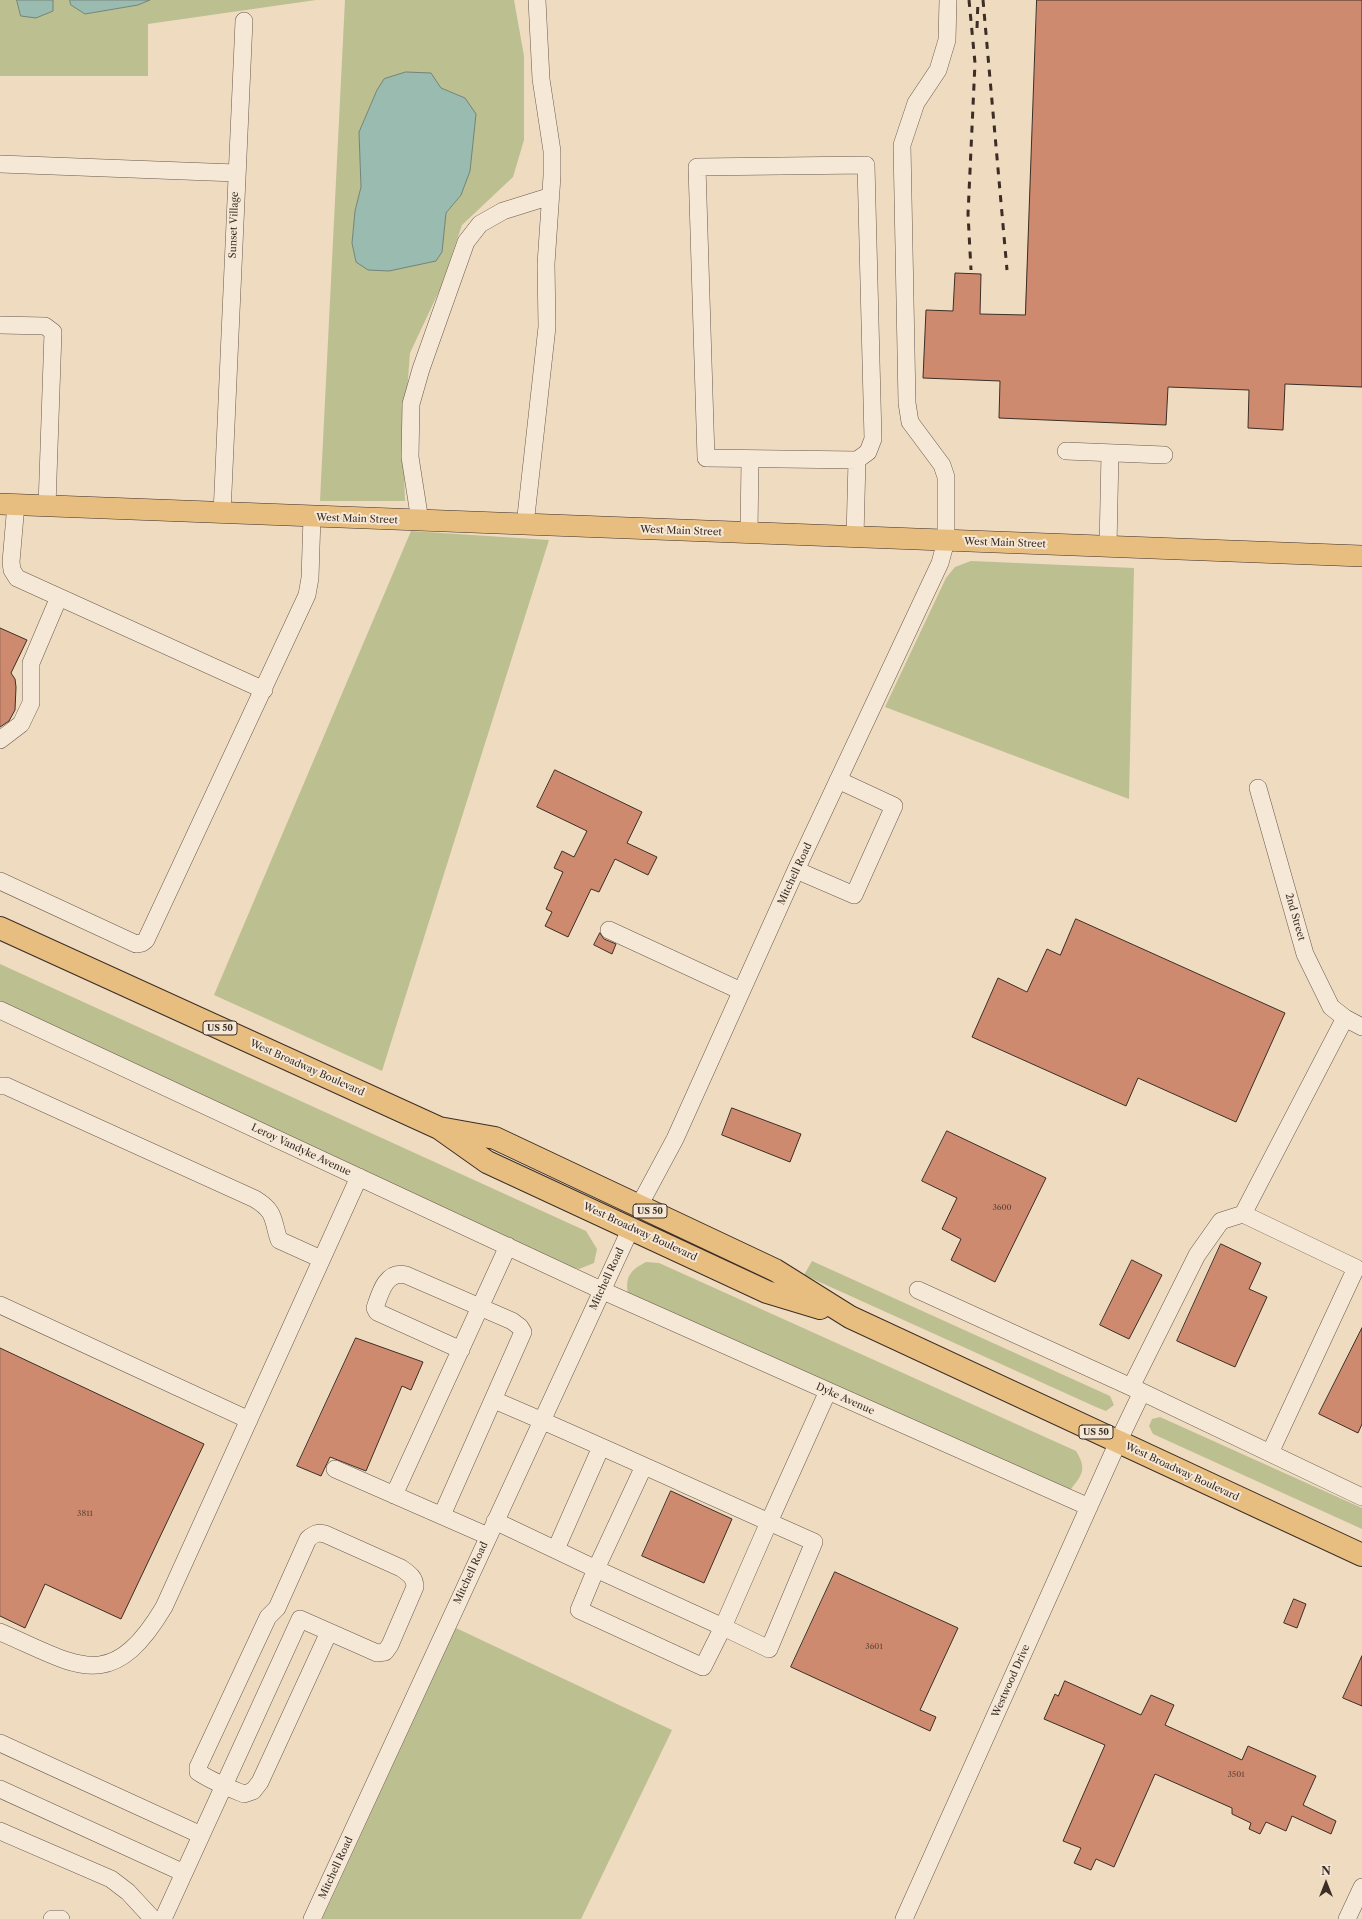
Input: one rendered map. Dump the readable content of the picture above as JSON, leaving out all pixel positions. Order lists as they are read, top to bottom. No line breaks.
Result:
{"streets":{"highway":["US 50","West Broadway Boulevard"],"main road":["West Main Street"],"street":["Sunset Village","Mitchell Road","2nd Street","Leroy Vandyke Avenue","Dyke Avenue","Westwood Drive"]},"crossings":[["Sunset Village","West Main Street"],["West Main Street","Mitchell Road"],["Mitchell Road","West Broadway Boulevard"],["Mitchell Road","Leroy Vandyke Avenue"],["Mitchell Road","Dyke Avenue"],["West Broadway Boulevard","Westwood Drive"],["Leroy Vandyke Avenue","Dyke Avenue"],["Dyke Avenue","Westwood Drive"]],"house_numbers":["3600","3811","3601","3501"],"north":"top"}
